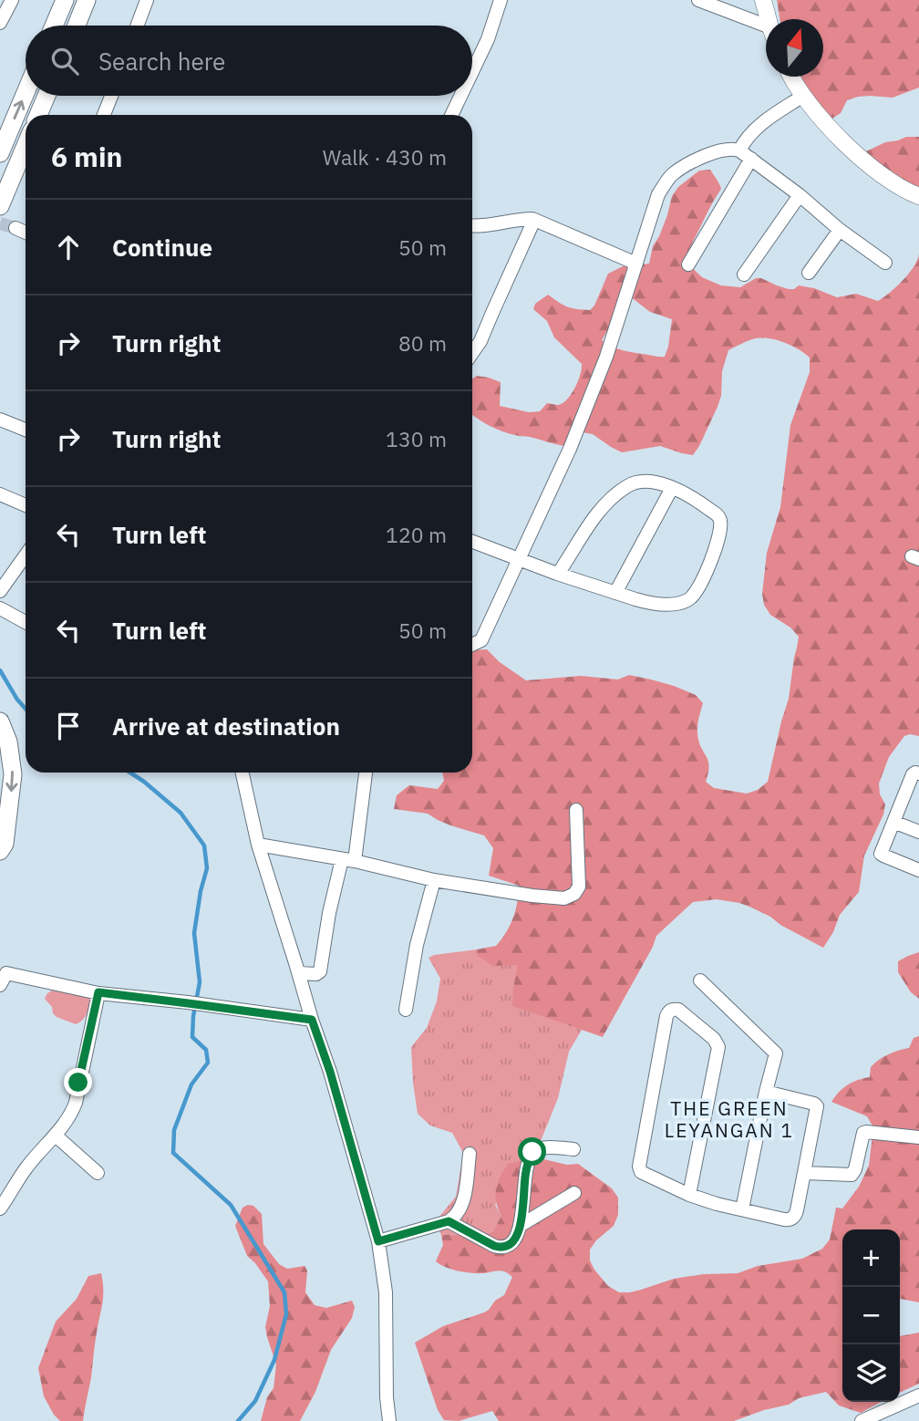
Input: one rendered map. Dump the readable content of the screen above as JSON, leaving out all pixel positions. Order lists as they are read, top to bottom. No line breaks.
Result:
{"districts":["THE GREEN LEYANGAN 1"],"north":"top","page":{"search":"Search here","heading":["6 min","Walk · 430 m"],"list":[["Continue","50 m"],["Turn right","80 m"],["Turn right","130 m"],["Turn left","120 m"],["Turn left","50 m"],"Arrive at destination"],"map_buttons":["+","−"]}}
